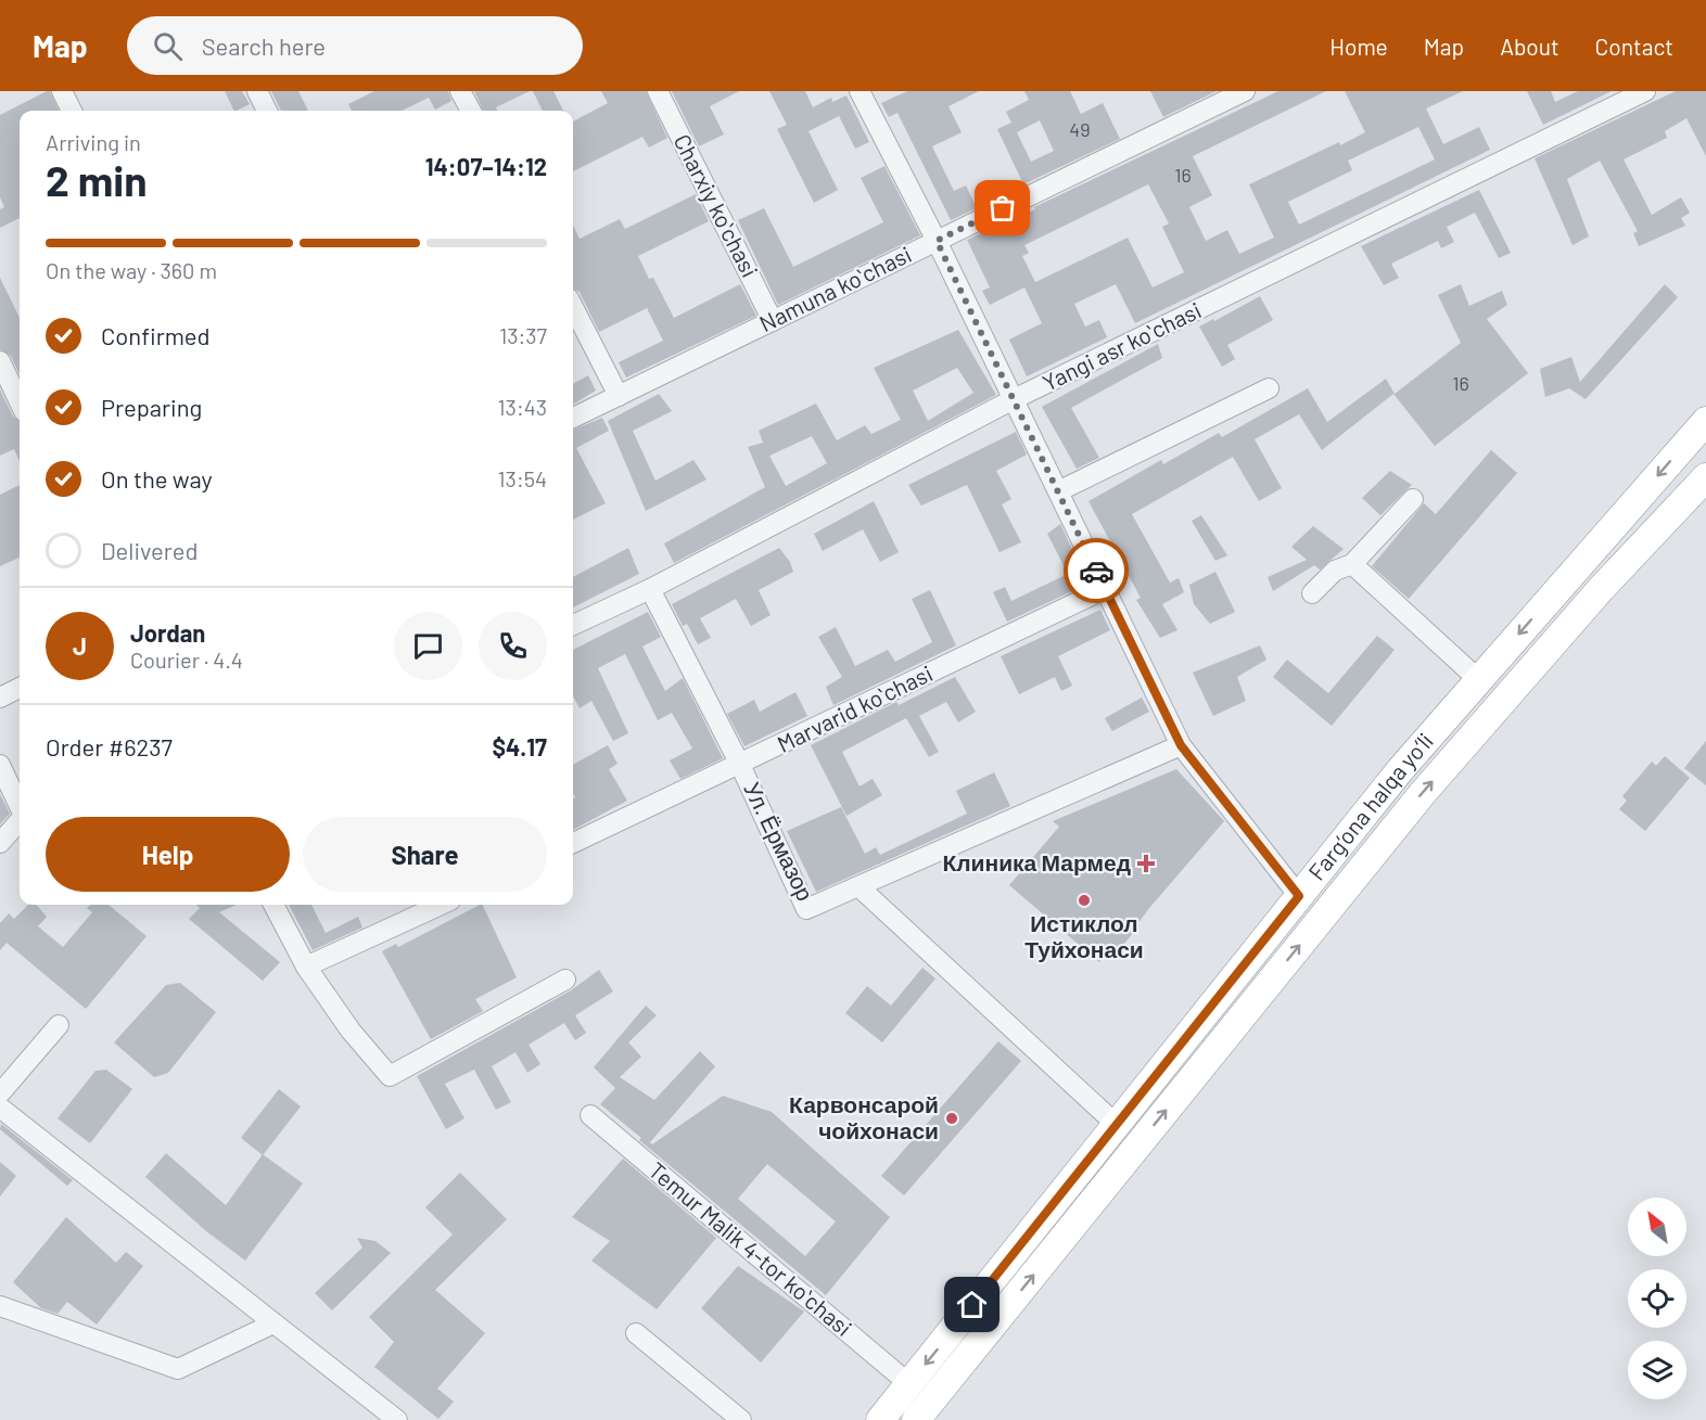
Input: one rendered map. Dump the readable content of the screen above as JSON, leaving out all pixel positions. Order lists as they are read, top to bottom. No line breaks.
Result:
{"streets":{"highway":["Farg‘ona halqa yo‘li"],"street":["Charxiy koʻchasi","Namuna koʻchasi","Yangi asr koʻchasi","Marvarid koʻchasi","Ул. Ёрмазор","Temur Malik 4-tor koʻchasi"]},"crossings":[["Charxiy koʻchasi","Namuna koʻchasi"],["Yangi asr koʻchasi","Ул. Ёрмазор"],["Marvarid koʻchasi","Ул. Ёрмазор"],["Farg‘ona halqa yo‘li","Temur Malik 4-tor koʻchasi"]],"places":{"health":["Клиника Мармед"],"other":["Истиклол Туйхонаси","Карвонсарой чойхонаси"]},"house_numbers":["49","16","16"],"north":"top left","page":{"header":"Map","search":"Search here","nav":["Home","Map","About","Contact"],"heading":["2 min","Arriving in","14:07–14:12"],"panel":["Jordan","Courier · 4.4","Order #6237","$4.17"],"bar":"On the way · 360 m","list":[["Confirmed","13:37"],["Preparing","13:43"],["On the way","13:54"],"Delivered"],"round":"J","buttons":["Help","Share"]}}
